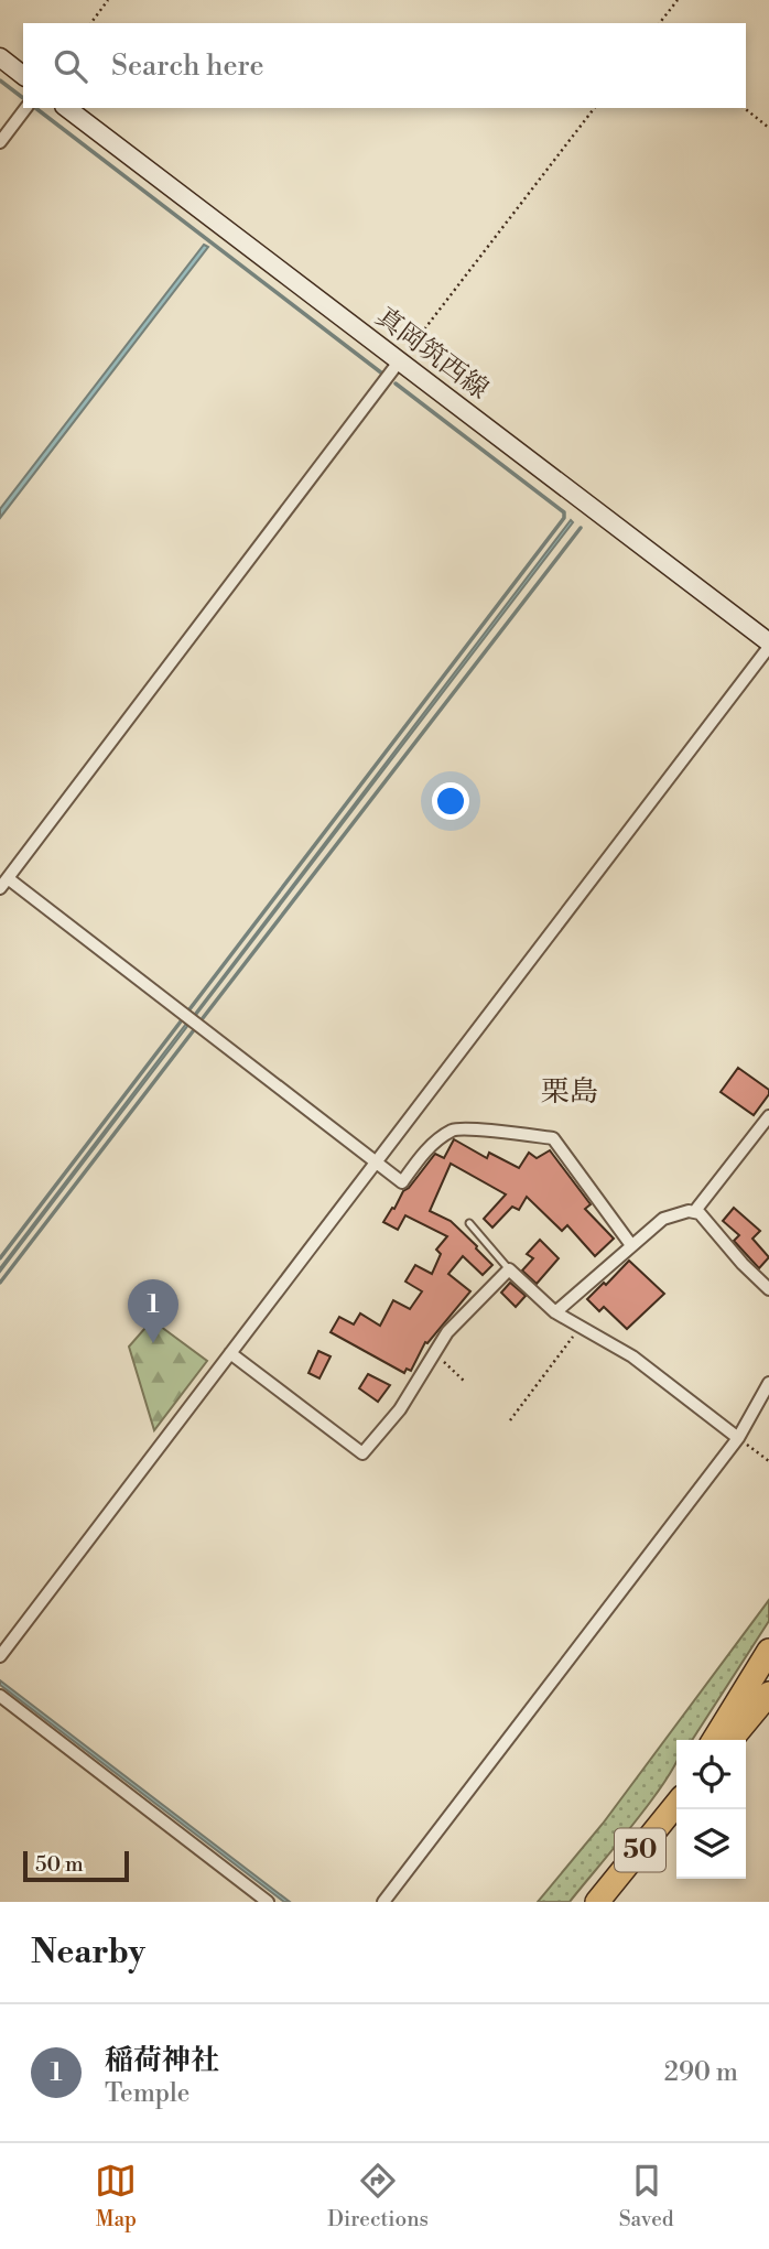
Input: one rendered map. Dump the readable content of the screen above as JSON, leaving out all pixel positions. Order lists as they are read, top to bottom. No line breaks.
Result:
{"streets":{"highway":["50"],"main road":["真岡筑西線"]},"districts":["栗島"],"scale_bar":"50 m","page":{"search":"Search here","pins":"1","scale":"50 m","heading":"Nearby","list":[{"mark":"1","name":"稲荷神社","note":"Temple","value":"290 m"}],"nav":["Map","Directions","Saved"]}}
